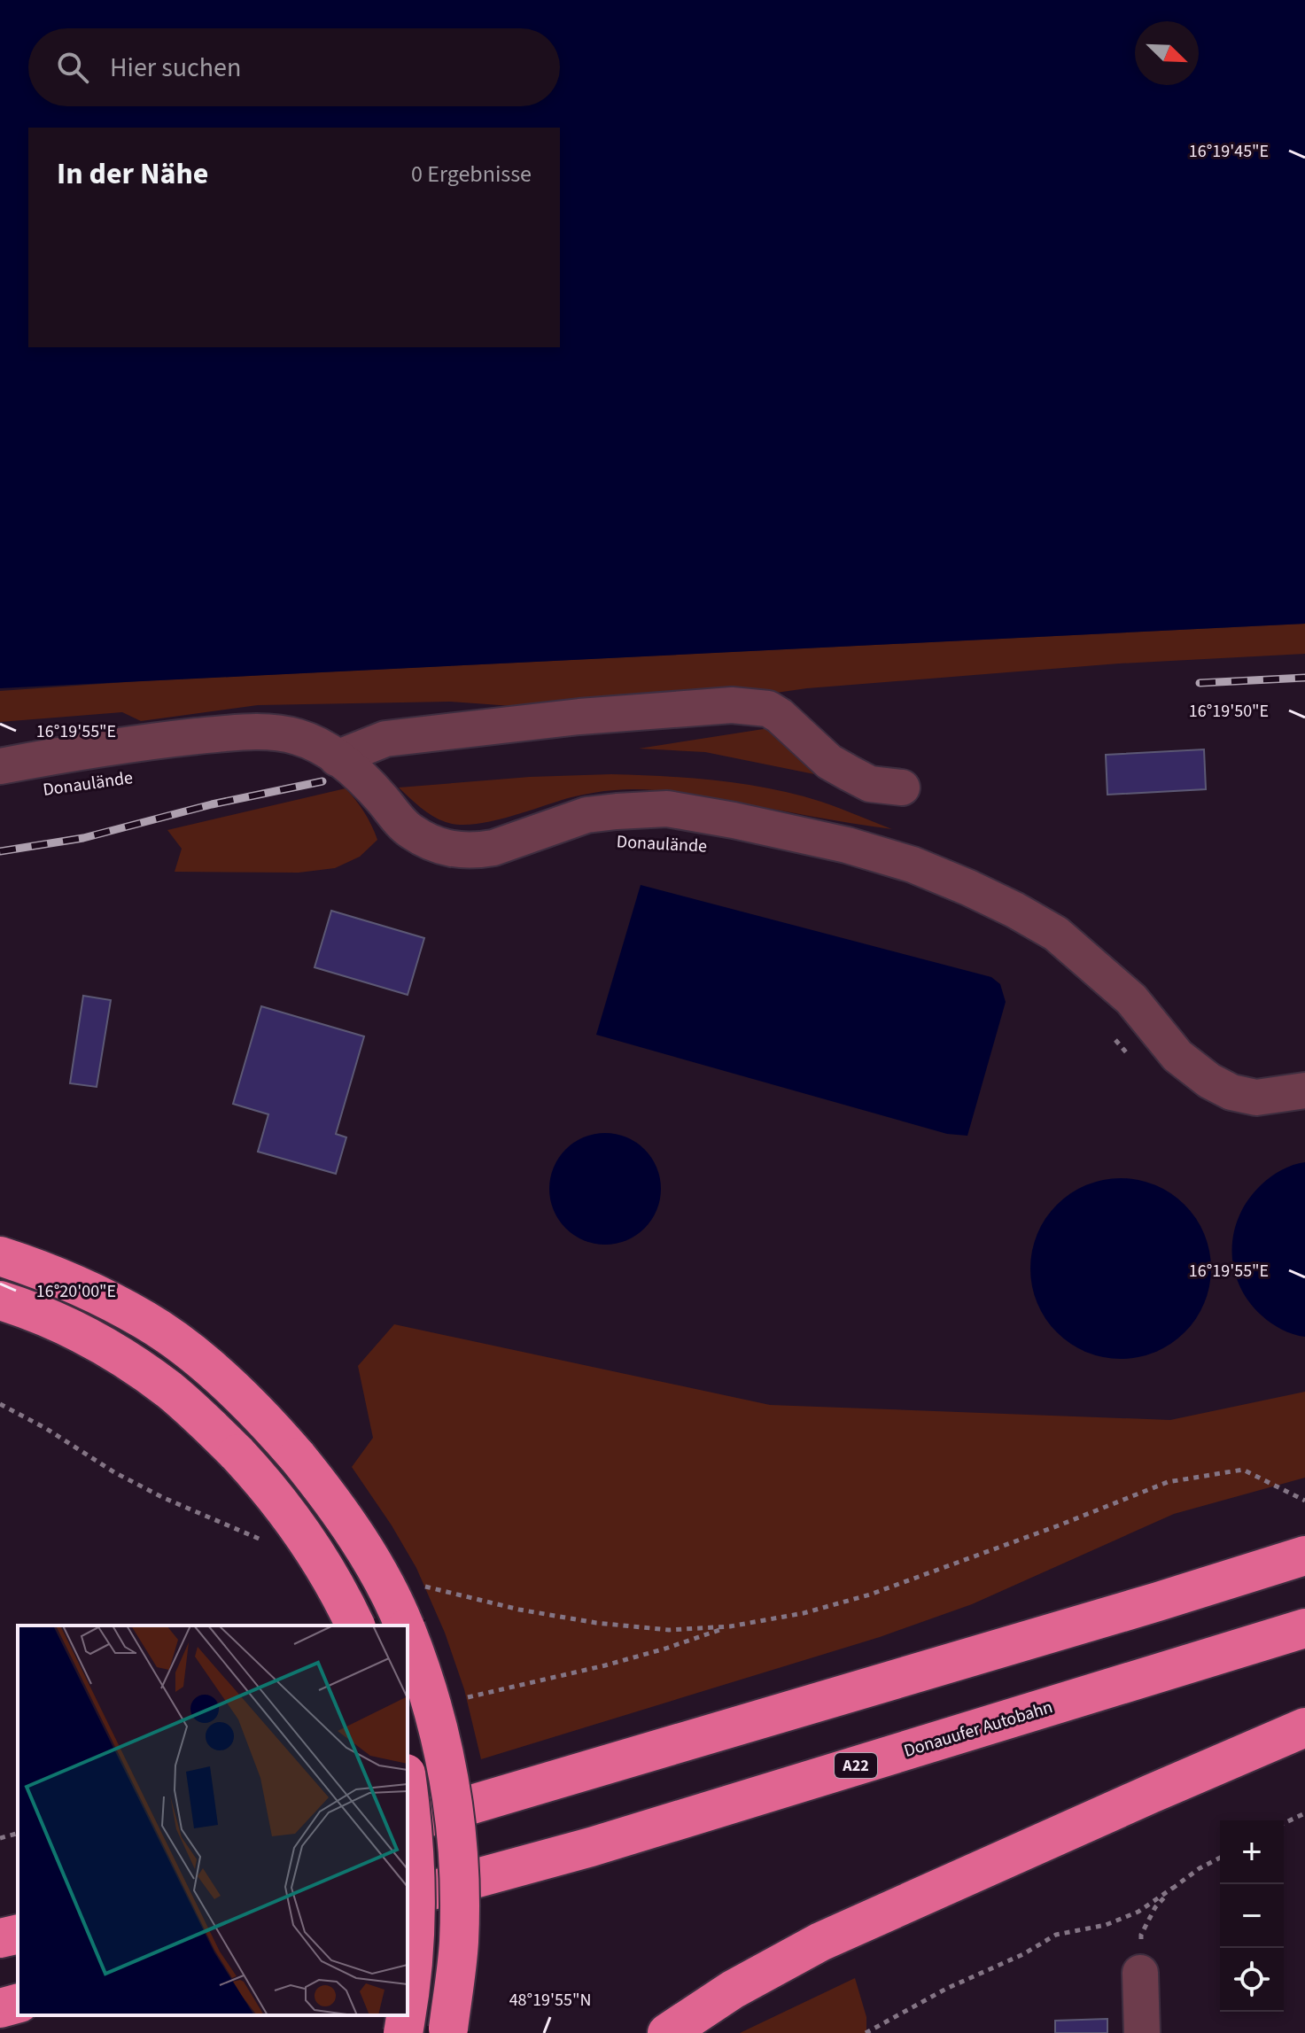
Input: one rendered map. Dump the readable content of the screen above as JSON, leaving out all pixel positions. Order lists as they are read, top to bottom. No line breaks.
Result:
{"streets":{"highway":["Donauufer Autobahn","A22"],"street":["Donaulände"]},"north":"bottom right","page":{"search":"Hier suchen","heading":["In der Nähe","0 Ergebnisse"],"map_buttons":["+","−"]},"coordinates":["16°19'45\"E","16°19'50\"E","16°19'55\"E","16°20'00\"E","48°19'55\"N"]}
